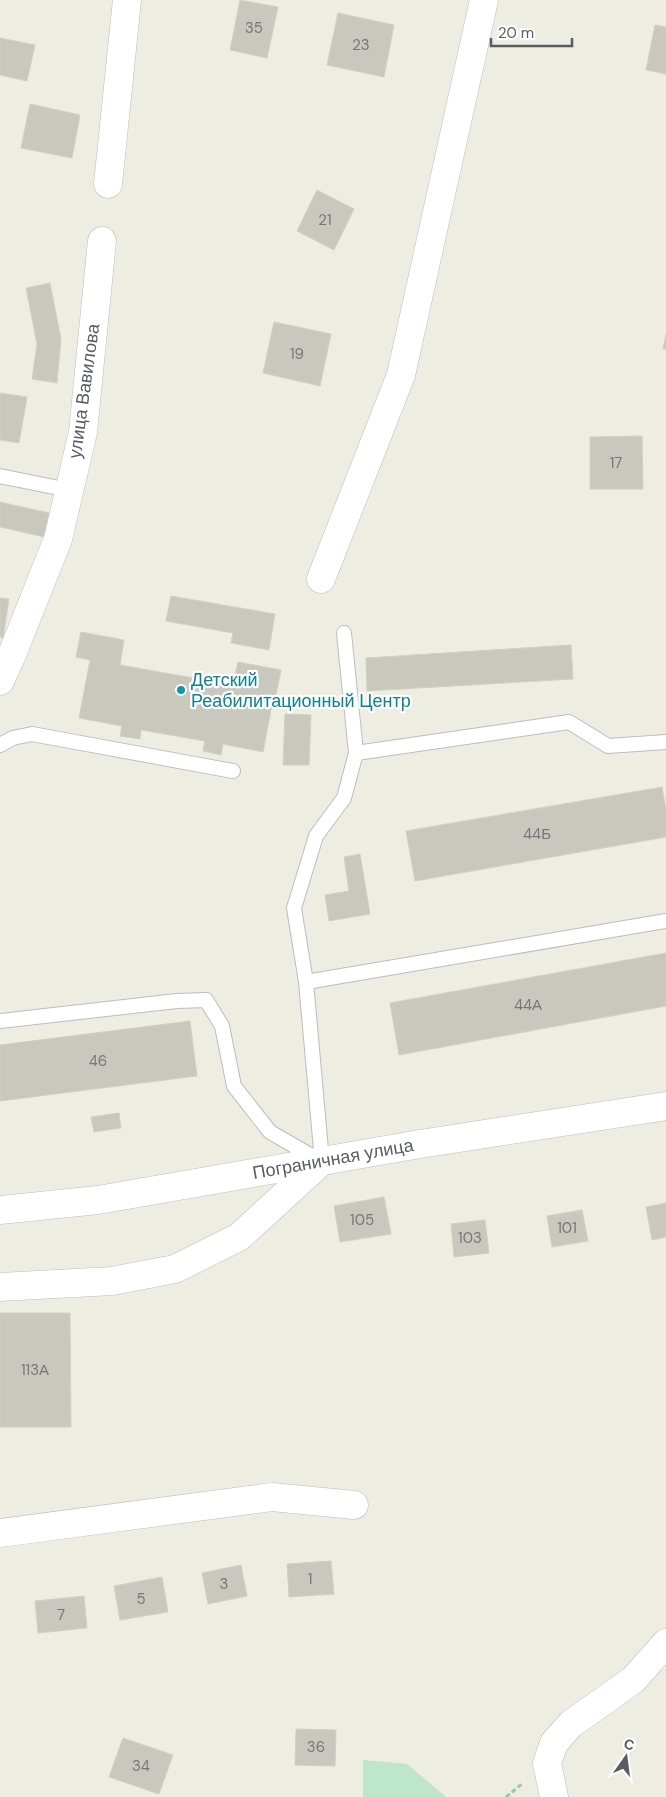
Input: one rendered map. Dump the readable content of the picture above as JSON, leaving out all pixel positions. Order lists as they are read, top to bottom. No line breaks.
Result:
{"streets":{"street":["улица Вавилова","Пограничная улица"]},"places":["Детский Реабилитационный Центр"],"house_numbers":["35","23","21","19","17","44Б","44А","46","105","101","103","113А","1","3","5","7","36","34"],"scale_bar":"20 m","north":"top"}
